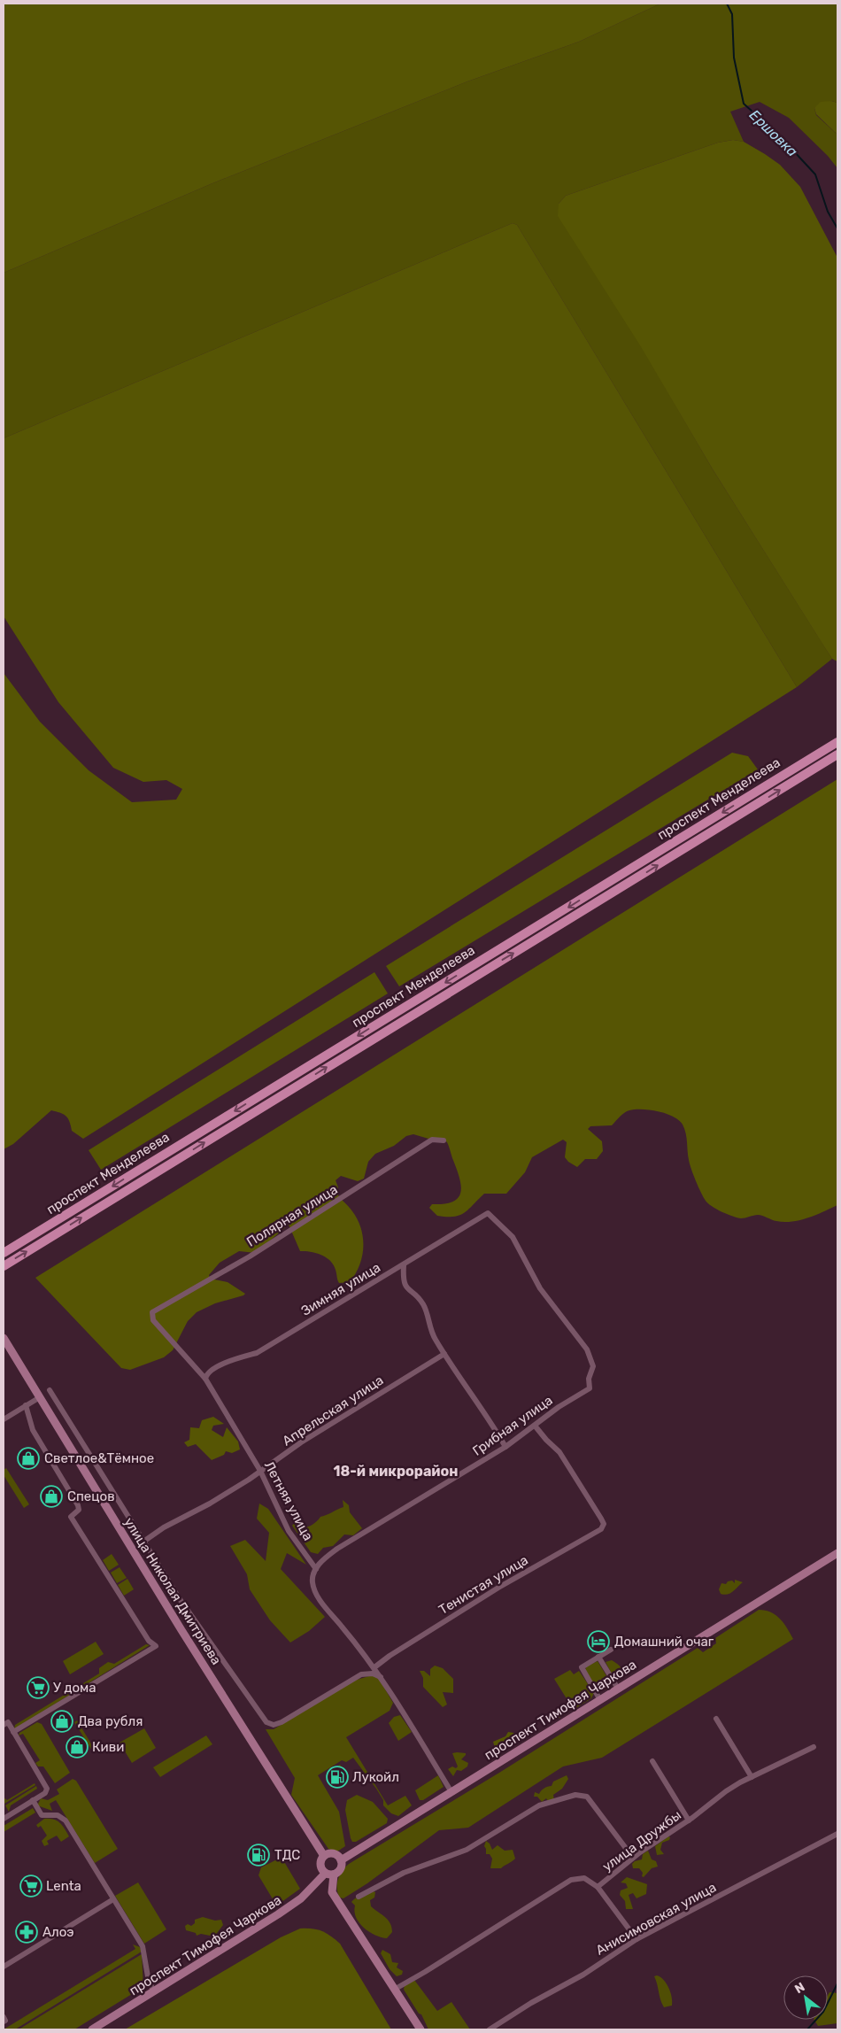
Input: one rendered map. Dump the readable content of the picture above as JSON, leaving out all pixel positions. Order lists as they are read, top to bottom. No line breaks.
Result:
{"streets":{"main road":["проспект Менделеева","улица Николая Дмитриева","проспект Тимофея Чаркова"],"street":["Полярная улица","Зимняя улица","Апрельская улица","Грибная улица","Летняя улица","Тенистая улица","улица Дружбы","Анисимовская улица"]},"crossings":[["Полярная улица","Летняя улица"],["Зимняя улица","Грибная улица"],["Зимняя улица","Летняя улица"],["Апрельская улица","Летняя улица"],["Грибная улица","Летняя улица"],["Грибная улица","Тенистая улица"],["улица Николая Дмитриева","проспект Тимофея Чаркова"]],"districts":["18-й микрорайон"],"water":["Ершовка"],"places":{"shop":["Светлое&Тёмное","Спецов","Два рубля","Киви"],"hotel":["Домашний очаг"],"supermarket":["У дома","Lenta"],"fuel station":["Лукойл","ТДС"],"pharmacy":["Алоэ"]},"north":"top left"}
